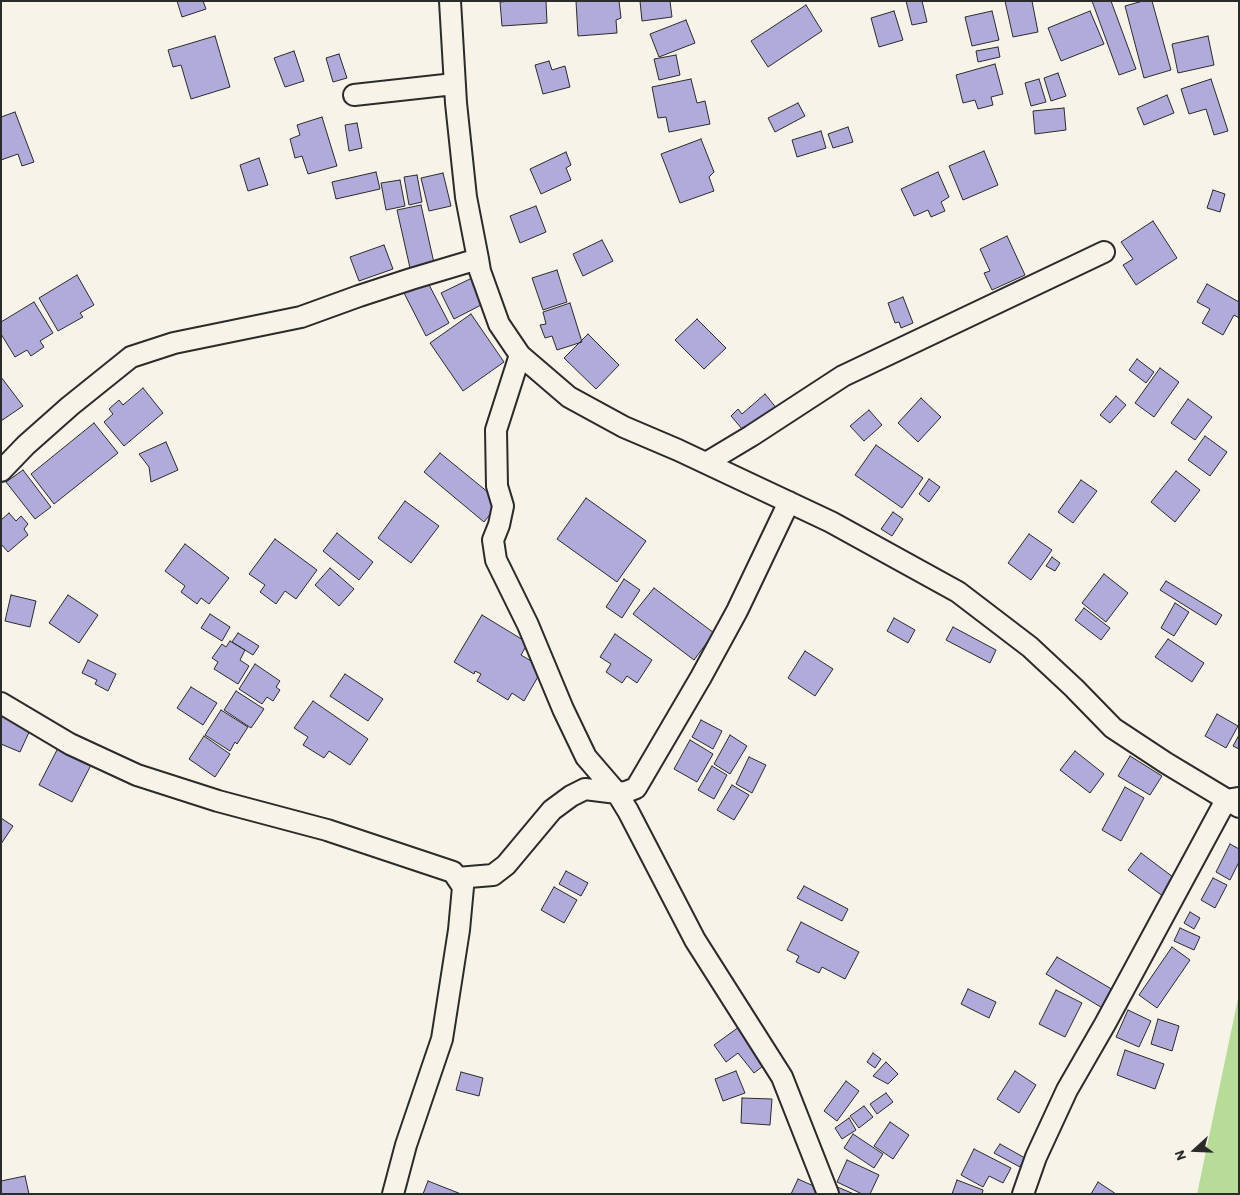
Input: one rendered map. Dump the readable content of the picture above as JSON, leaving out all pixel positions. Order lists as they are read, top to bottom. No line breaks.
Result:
{"north":"left"}
